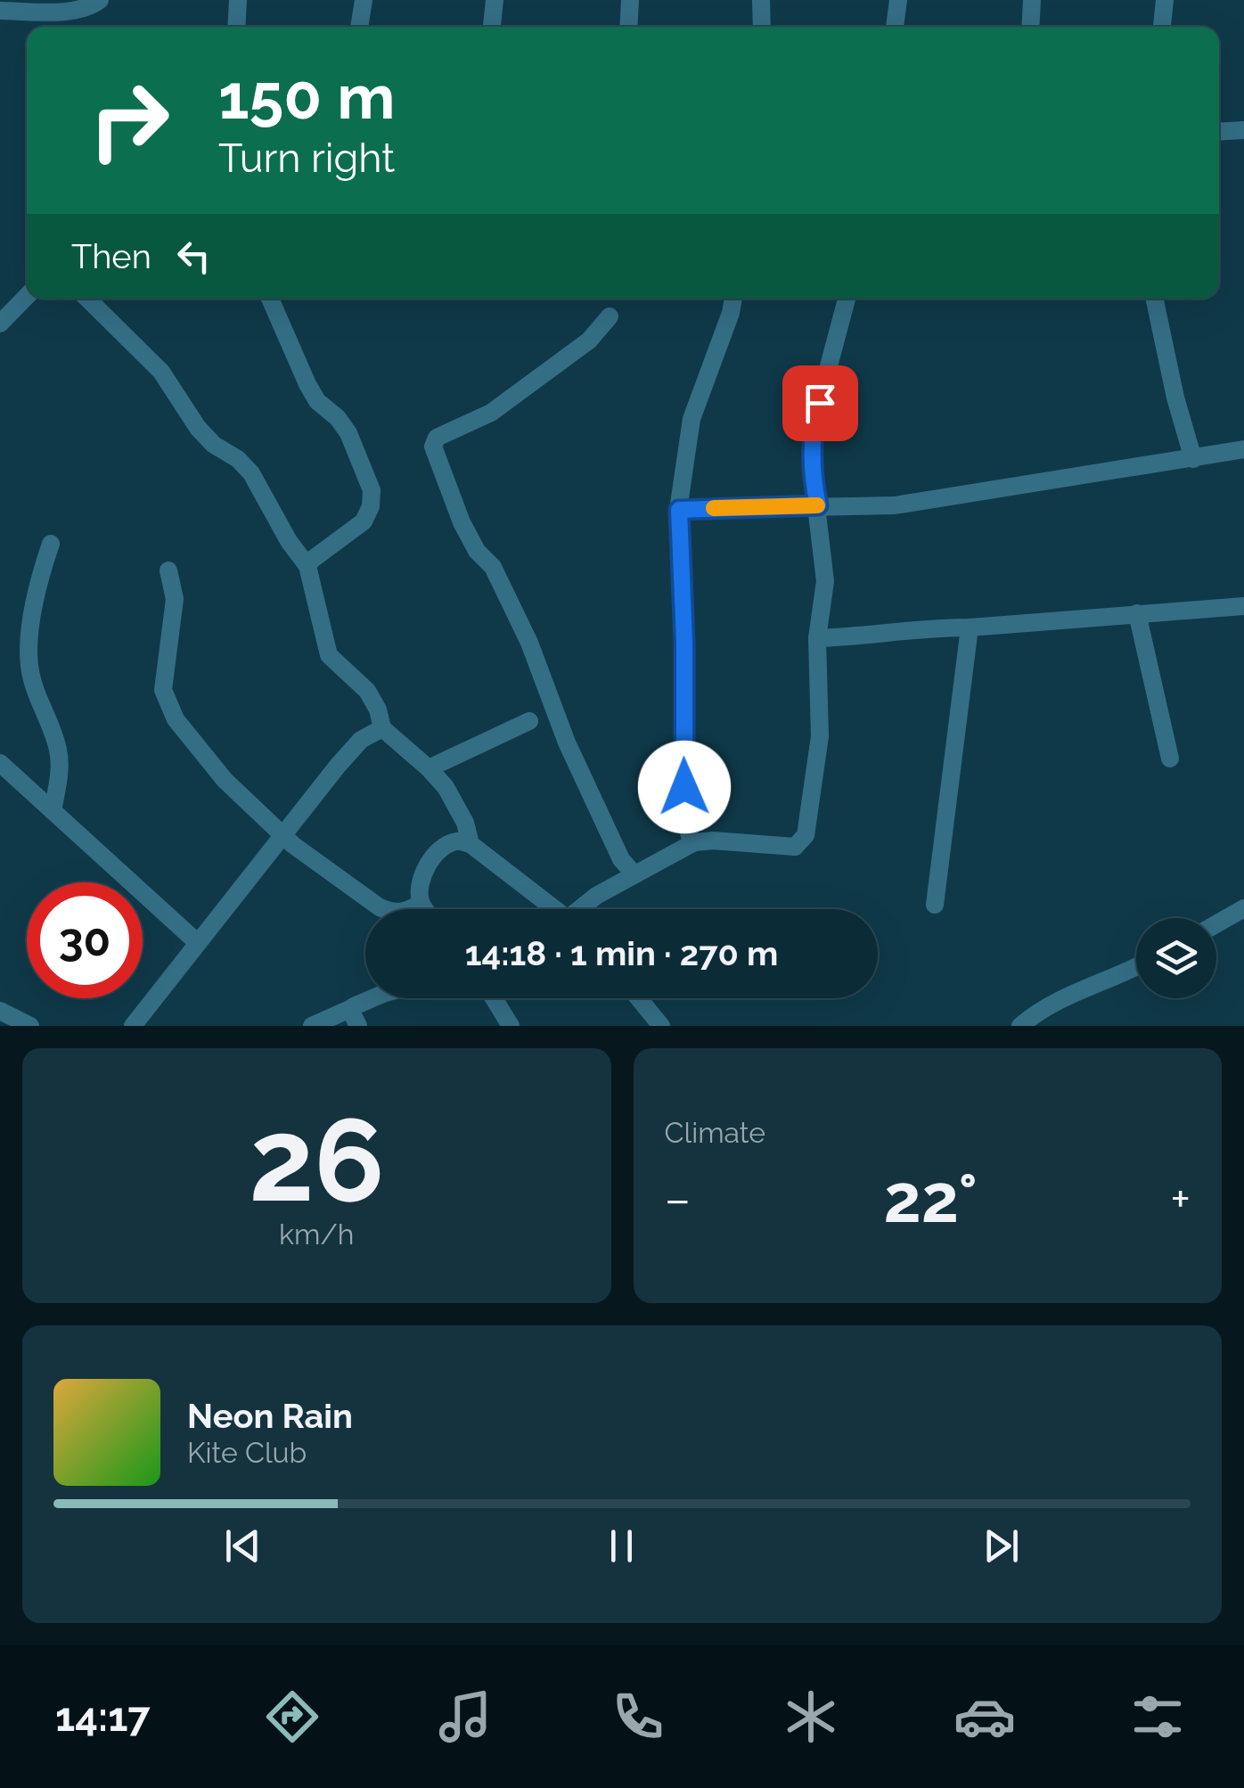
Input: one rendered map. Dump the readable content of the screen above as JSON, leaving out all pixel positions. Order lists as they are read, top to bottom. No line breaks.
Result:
{"page":{"turn":["150 m","Turn right"],"then":"Then","limit":"30","trip":"14:18 · 1 min · 270 m","tile":[["26","km/h"],"Climate"],"heat":["−","22°","+"],"song":["Neon Rain","Kite Club"],"tabs":"14:17"}}
